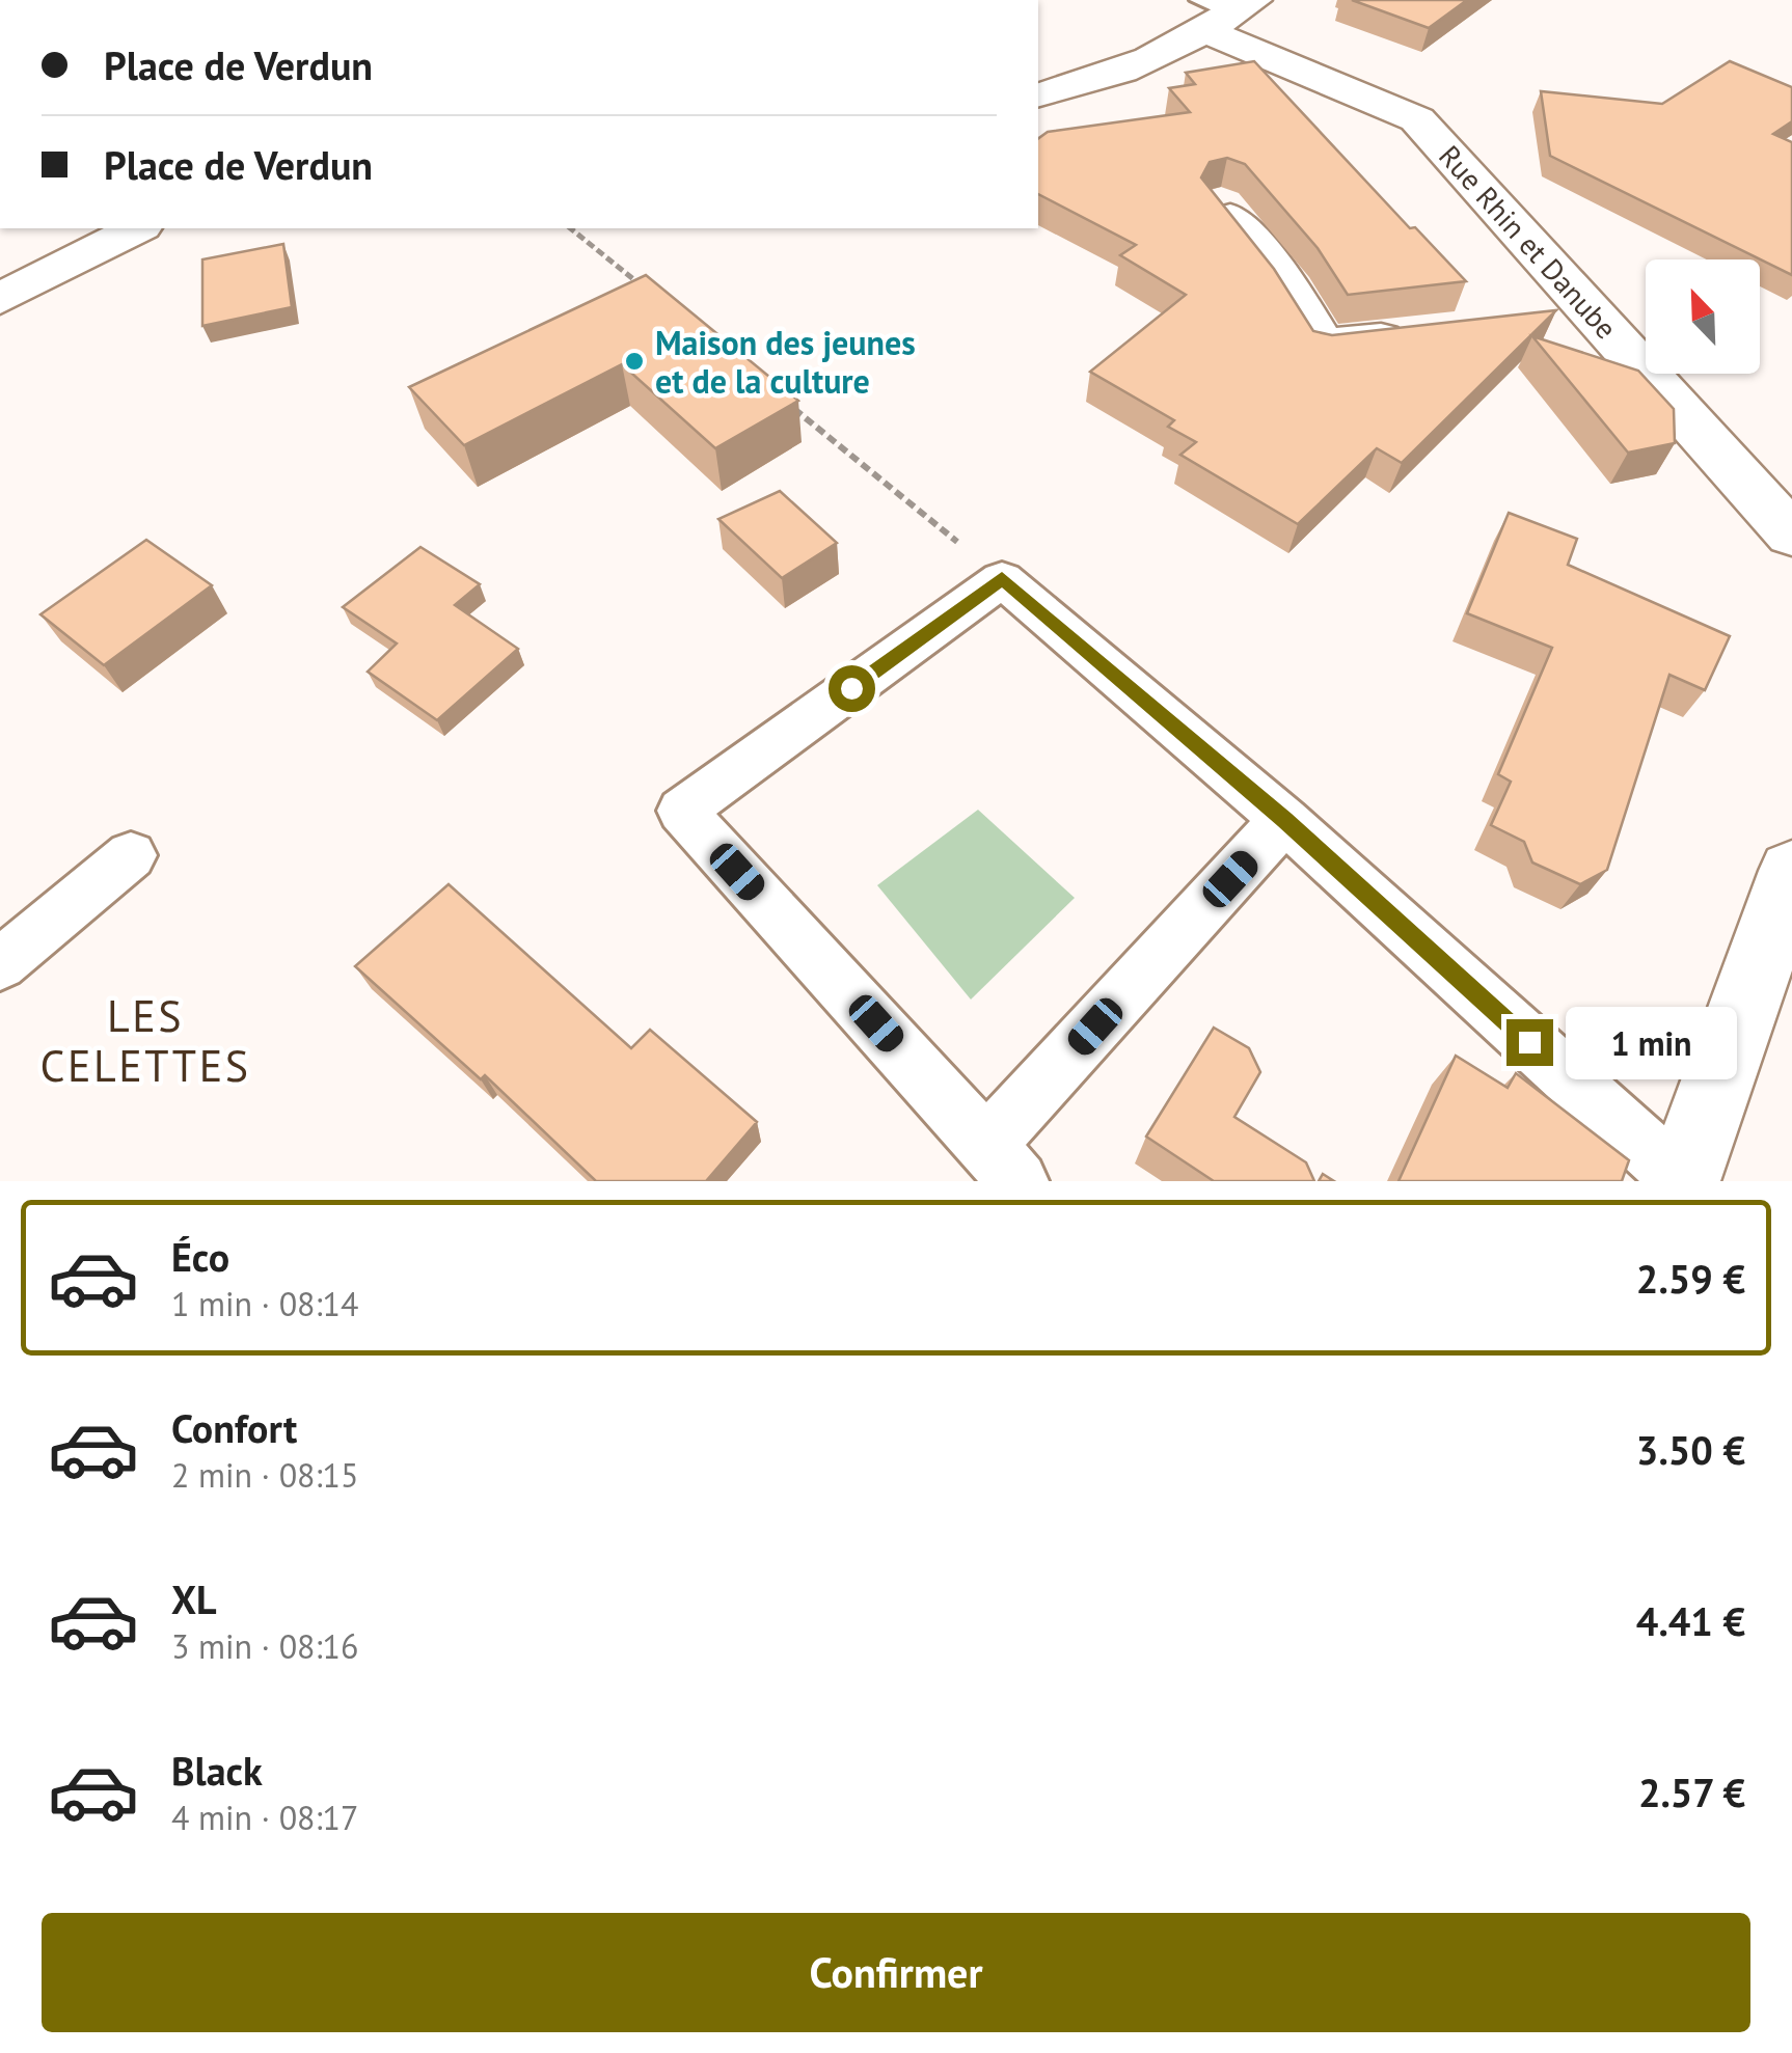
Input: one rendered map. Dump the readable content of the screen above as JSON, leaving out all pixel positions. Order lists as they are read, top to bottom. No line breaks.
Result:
{"streets":{"street":["Rue Rhin et Danube"]},"districts":["LES CELETTES"],"places":["Maison des jeunes et de la culture"],"north":"top left","page":{"banner":["Place de Verdun","Place de Verdun"],"bubble":"1 min","list":[{"name":"Éco","note":"1 min · 08:14","value":"2.59 €"},{"name":"Confort","note":"2 min · 08:15","value":"3.50 €"},{"name":"XL","note":"3 min · 08:16","value":"4.41 €"},{"name":"Black","note":"4 min · 08:17","value":"2.57 €"}],"buttons":"Confirmer"}}
